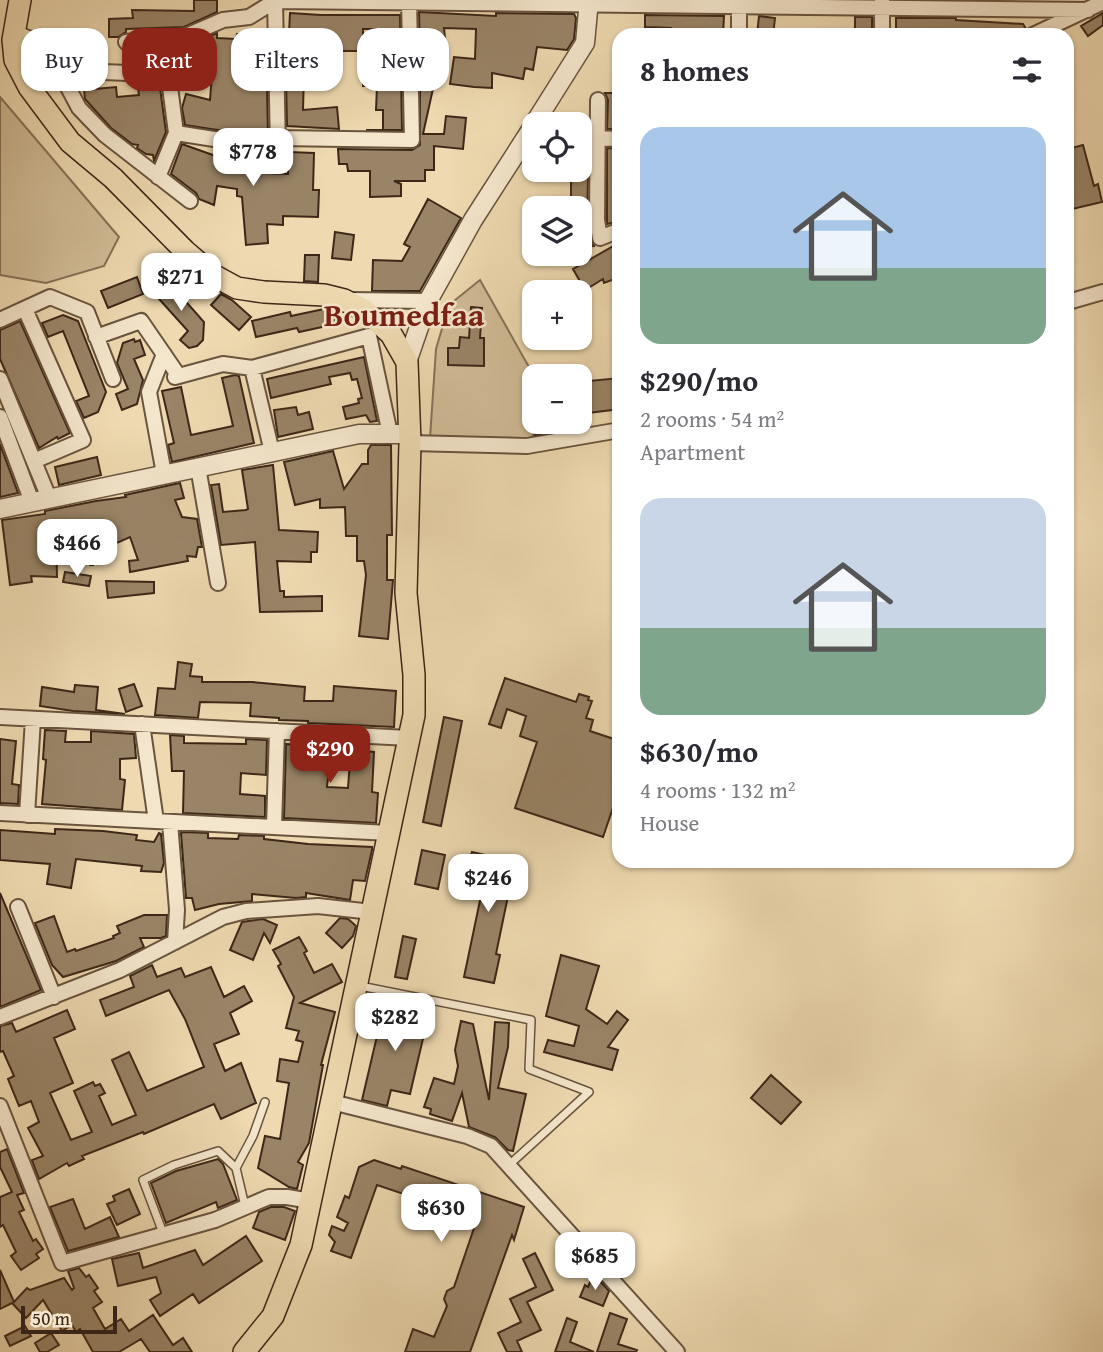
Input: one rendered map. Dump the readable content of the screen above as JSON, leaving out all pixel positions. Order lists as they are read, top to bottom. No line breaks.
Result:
{"districts":["Boumedfaa"],"scale_bar":"50 m","page":{"chip":["Buy","Rent","Filters","New"],"heading":"8 homes","map_buttons":["+","−"],"list":[{"name":"$290/mo","note":"2 rooms · 54 m² · Apartment"},{"name":"$630/mo","note":"4 rooms · 132 m² · House"}],"price":["$778","$271","$466","$290","$246","$282","$630","$685"],"scale":"50 m"}}
